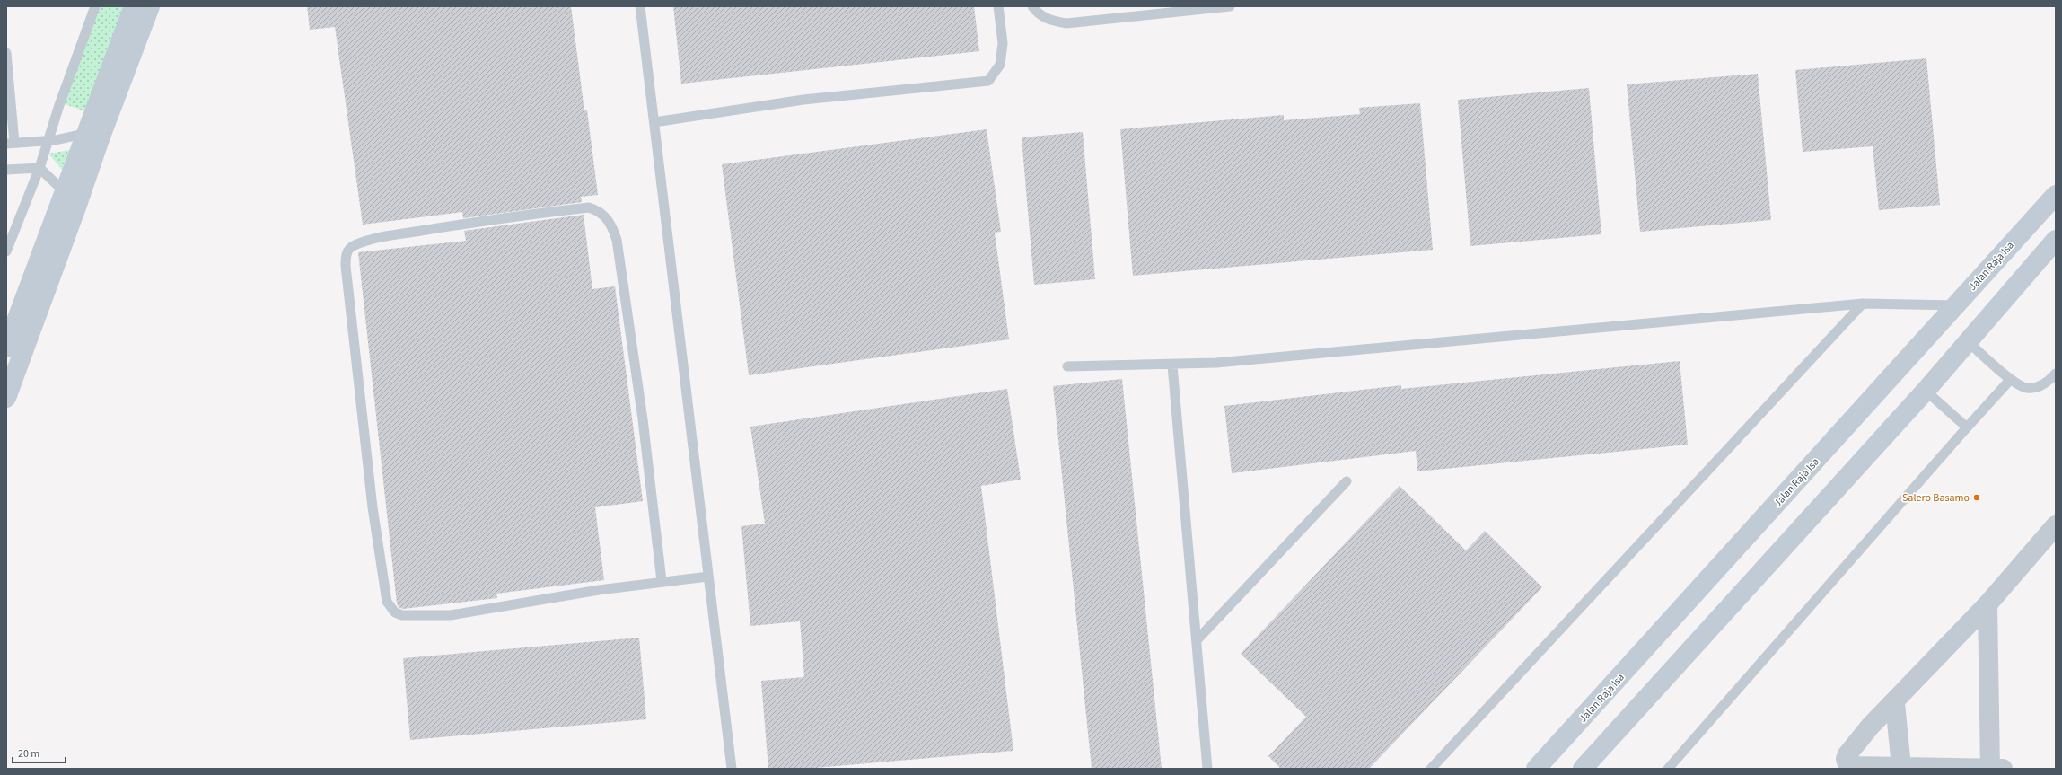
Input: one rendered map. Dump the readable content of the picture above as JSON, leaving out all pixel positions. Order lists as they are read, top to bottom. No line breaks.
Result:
{"streets":{"main road":["Jalan Raja Isa"]},"places":["Salero Basamo"],"scale_bar":"20 m"}
